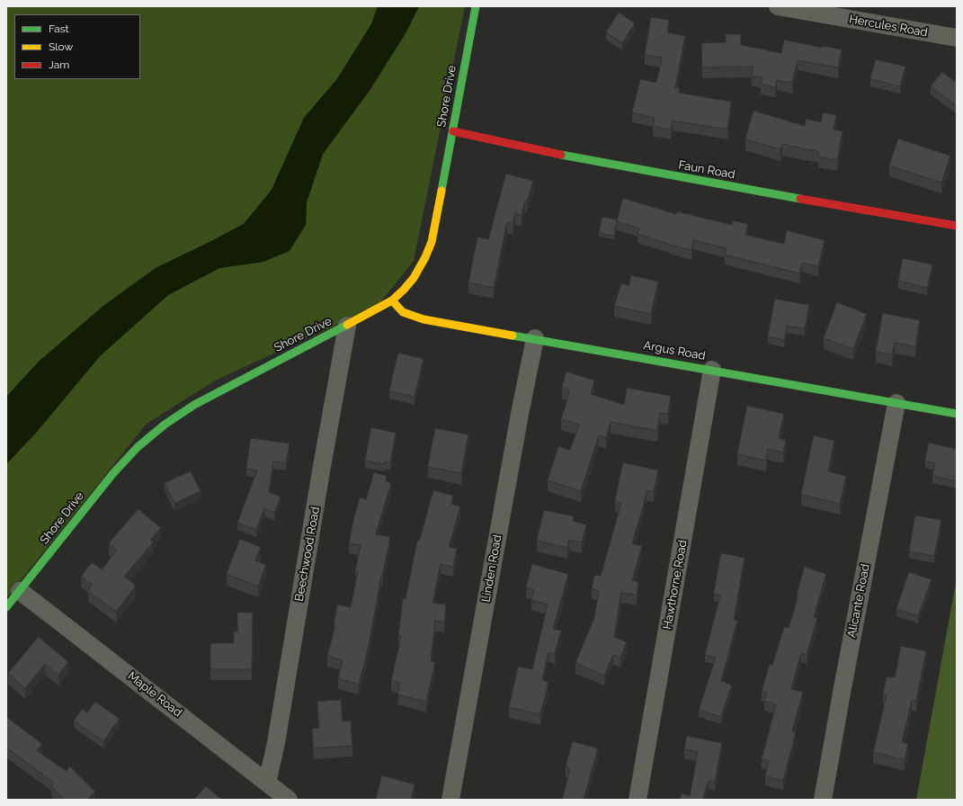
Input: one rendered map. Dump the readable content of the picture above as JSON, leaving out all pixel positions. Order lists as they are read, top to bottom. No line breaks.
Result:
{"streets":{"street":["Hercules Road","Shore Drive","Faun Road","Argus Road","Beechwood Road","Linden Road","Hawthorne Road","Alicante Road","Maple Road"]},"crossings":[["Shore Drive","Faun Road"],["Shore Drive","Argus Road"],["Shore Drive","Beechwood Road"],["Shore Drive","Maple Road"],["Argus Road","Linden Road"],["Argus Road","Hawthorne Road"],["Argus Road","Alicante Road"],["Beechwood Road","Maple Road"]],"legend":["Fast","Slow","Jam"]}
